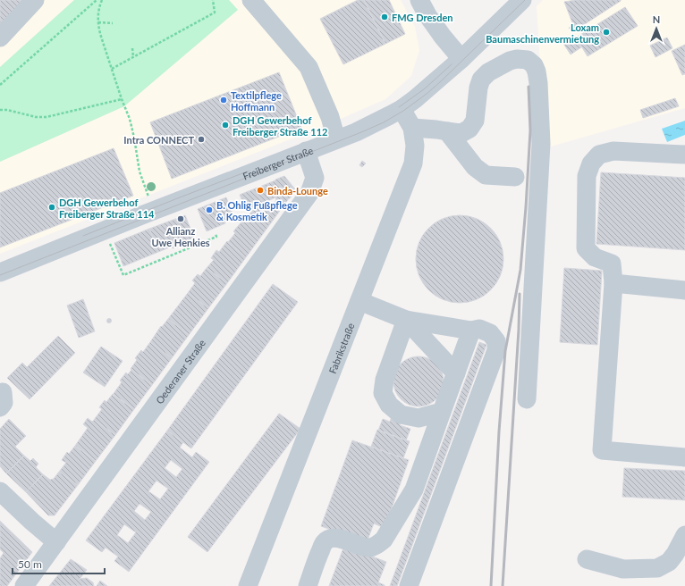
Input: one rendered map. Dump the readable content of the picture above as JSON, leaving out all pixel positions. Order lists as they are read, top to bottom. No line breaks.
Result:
{"streets":{"street":["Freiberger Straße","Fabrikstraße","Oederaner Straße"]},"crossings":[["Freiberger Straße","Fabrikstraße"],["Freiberger Straße","Oederaner Straße"]],"places":["FMG Dresden","Loxam Baumaschinenvermietung","Textilpflege Hoffmann","DGH Gewerbehof Freiberger Straße 112","Intra CONNECT","Binda-Lounge","DGH Gewerbehof Freiberger Straße 114","B. Ohlig Fußpflege & Kosmetik","Allianz Uwe Henkies"],"scale_bar":"50 m","north":"top"}
